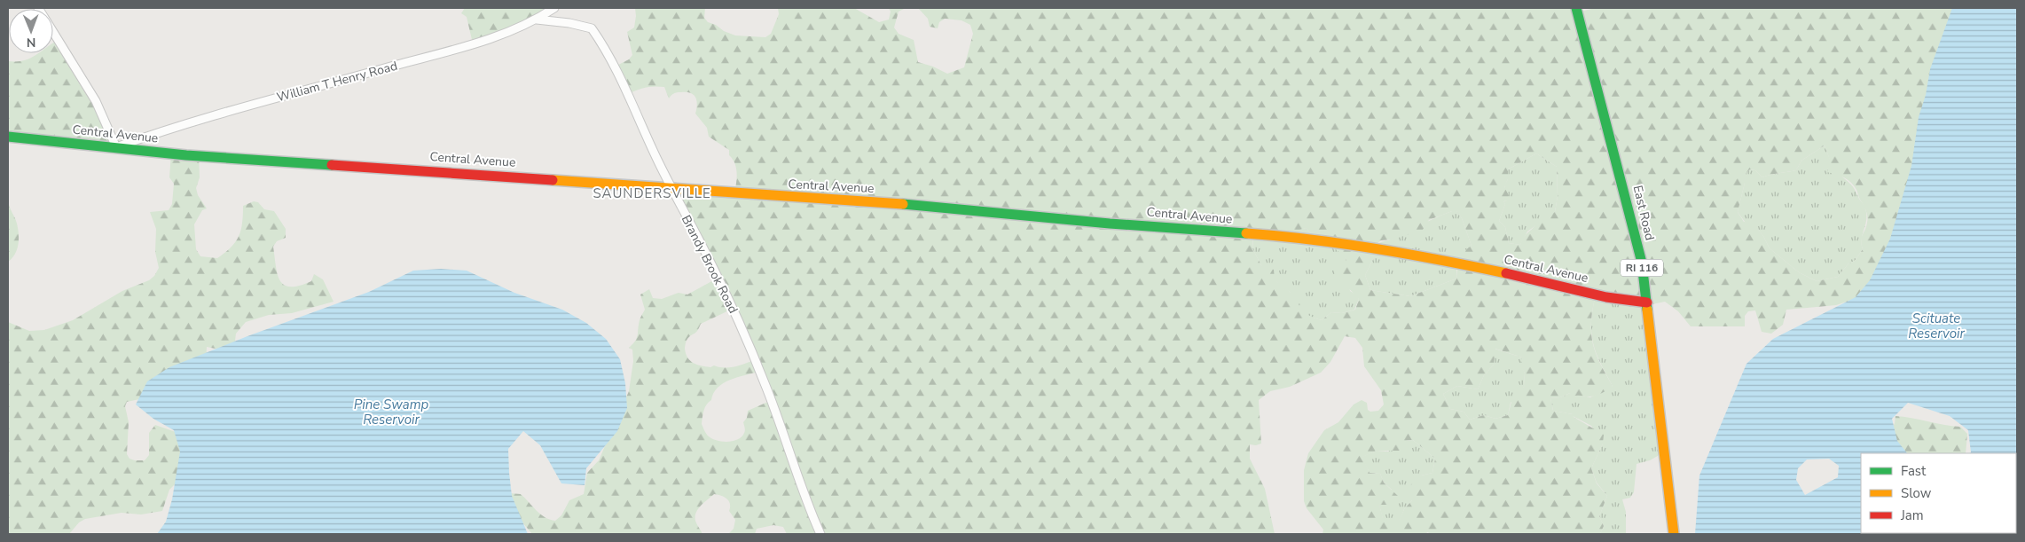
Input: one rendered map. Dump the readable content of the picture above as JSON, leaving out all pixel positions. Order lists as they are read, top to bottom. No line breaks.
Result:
{"streets":{"street":["William T Henry Road","Central Avenue","East Road","Brandy Brook Road","RI 116"]},"crossings":[["William T Henry Road","Central Avenue"],["William T Henry Road","Brandy Brook Road"],["Central Avenue","East Road"],["Central Avenue","Brandy Brook Road"]],"districts":["SAUNDERSVILLE"],"water":["Scituate Reservoir","Pine Swamp Reservoir"],"legend":["Fast","Slow","Jam"],"north":"bottom"}
